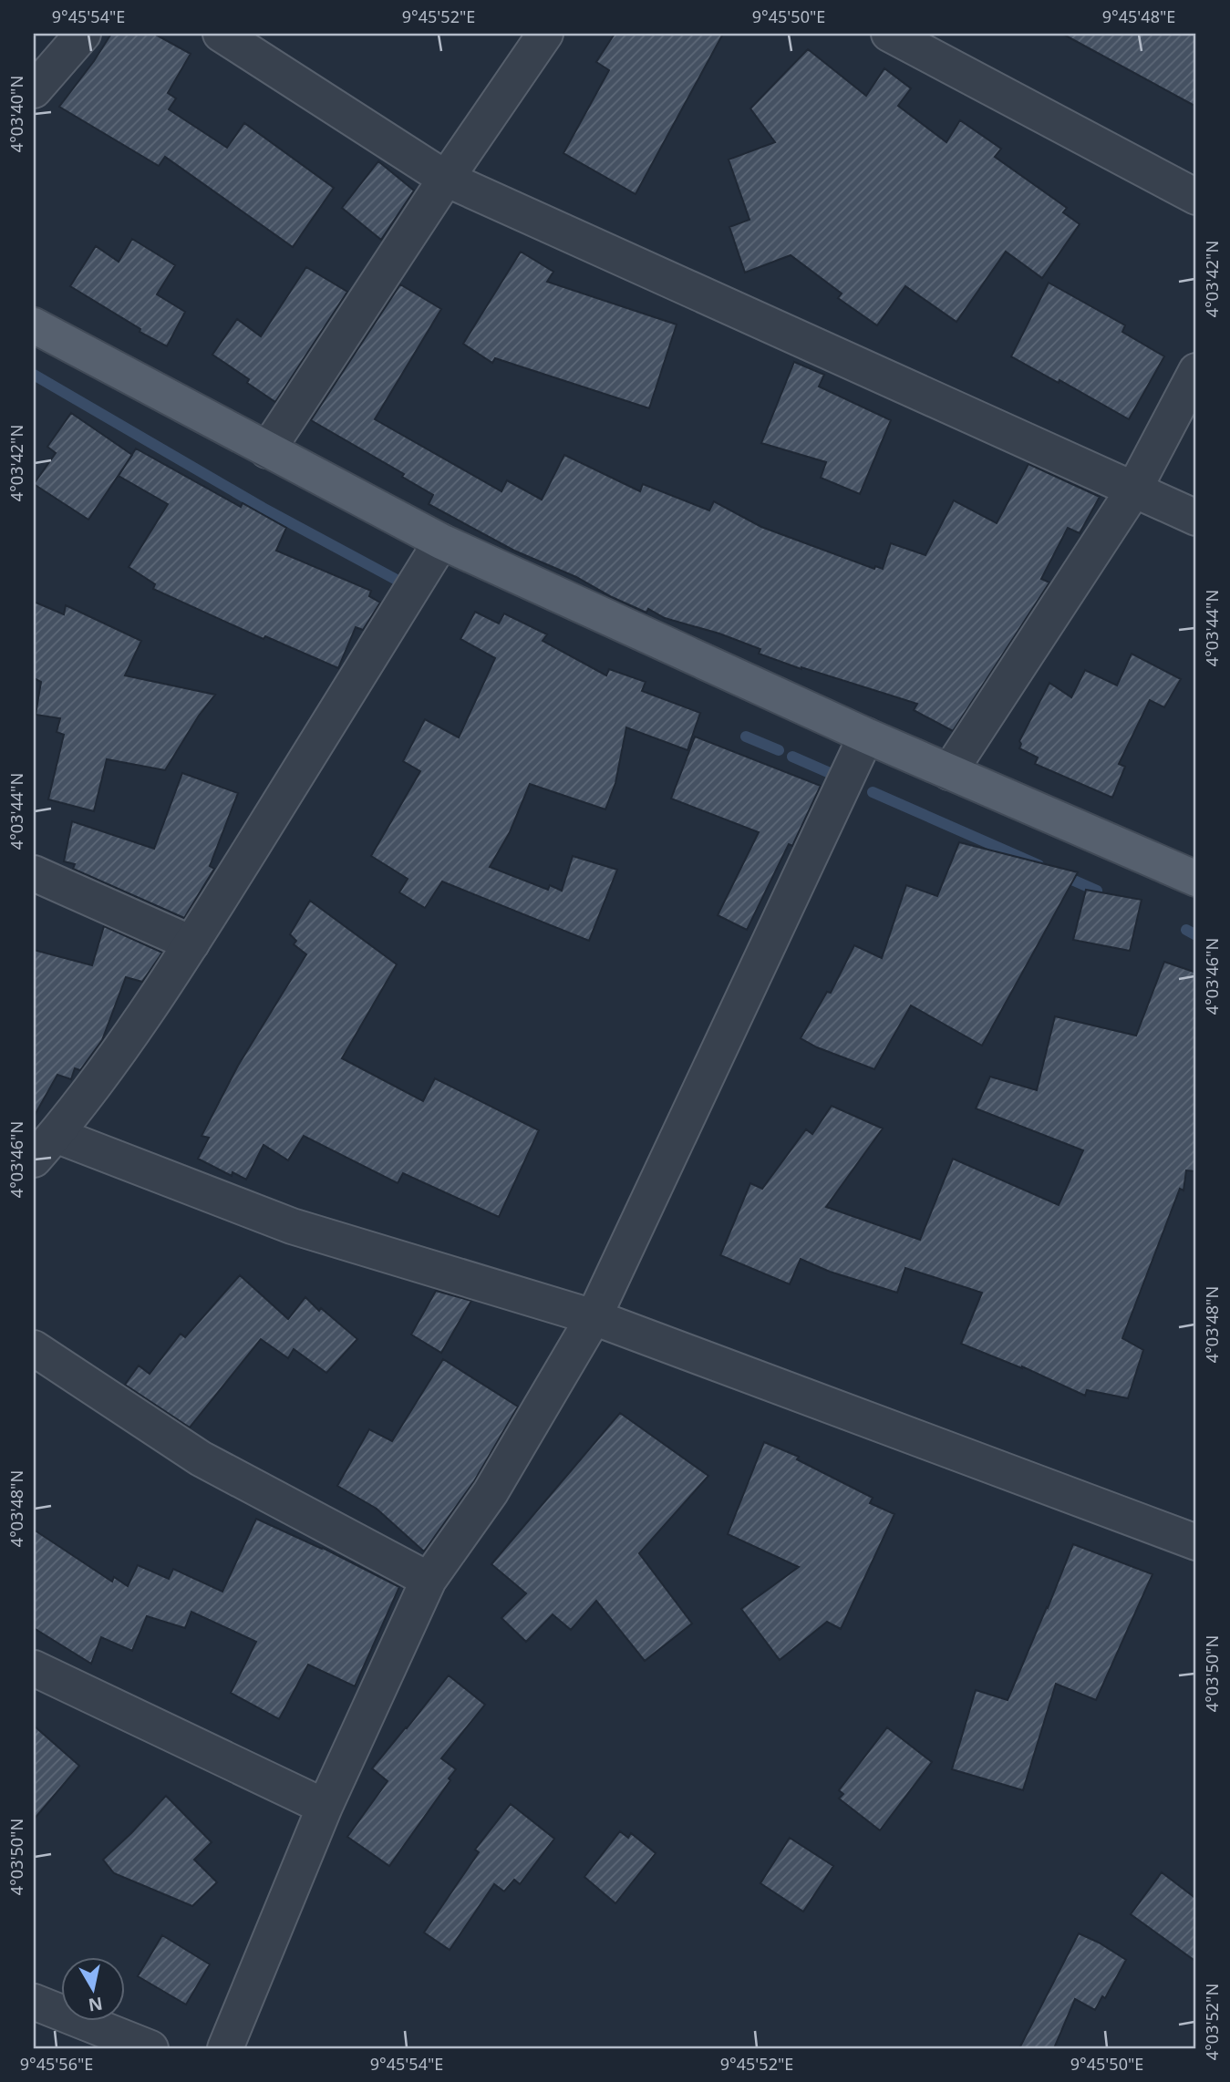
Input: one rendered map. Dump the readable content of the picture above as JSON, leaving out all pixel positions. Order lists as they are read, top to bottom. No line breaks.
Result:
{"north":"bottom","coordinates":["9°45'54\"E","9°45'52\"E","9°45'50\"E","9°45'48\"E","4°03'40\"N","4°03'42\"N","4°03'44\"N","4°03'46\"N","4°03'48\"N","4°03'50\"N","4°03'52\"N","9°45'56\"E"]}
